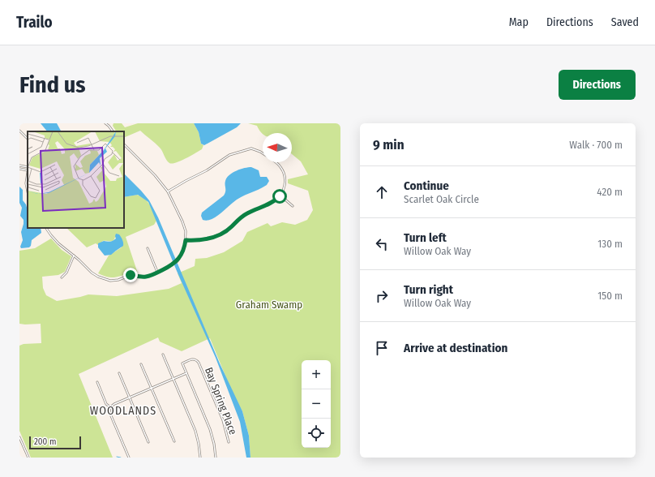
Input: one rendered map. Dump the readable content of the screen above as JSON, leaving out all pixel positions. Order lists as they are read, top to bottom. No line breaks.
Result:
{"streets":{"street":["Bay Spring Place"]},"districts":["WOODLANDS"],"parks":["Graham Swamp"],"scale_bar":"200 m","north":"left","page":{"header":"Trailo","nav":["Map","Directions","Saved"],"buttons":"Directions","title":"Find us","heading":["9 min","Walk · 700 m"],"list":[["Continue","Scarlet Oak Circle","420 m"],["Turn left","Willow Oak Way","130 m"],["Turn right","Willow Oak Way","150 m"],"Arrive at destination"],"map_buttons":["+","−"],"scale":"200 m"}}
